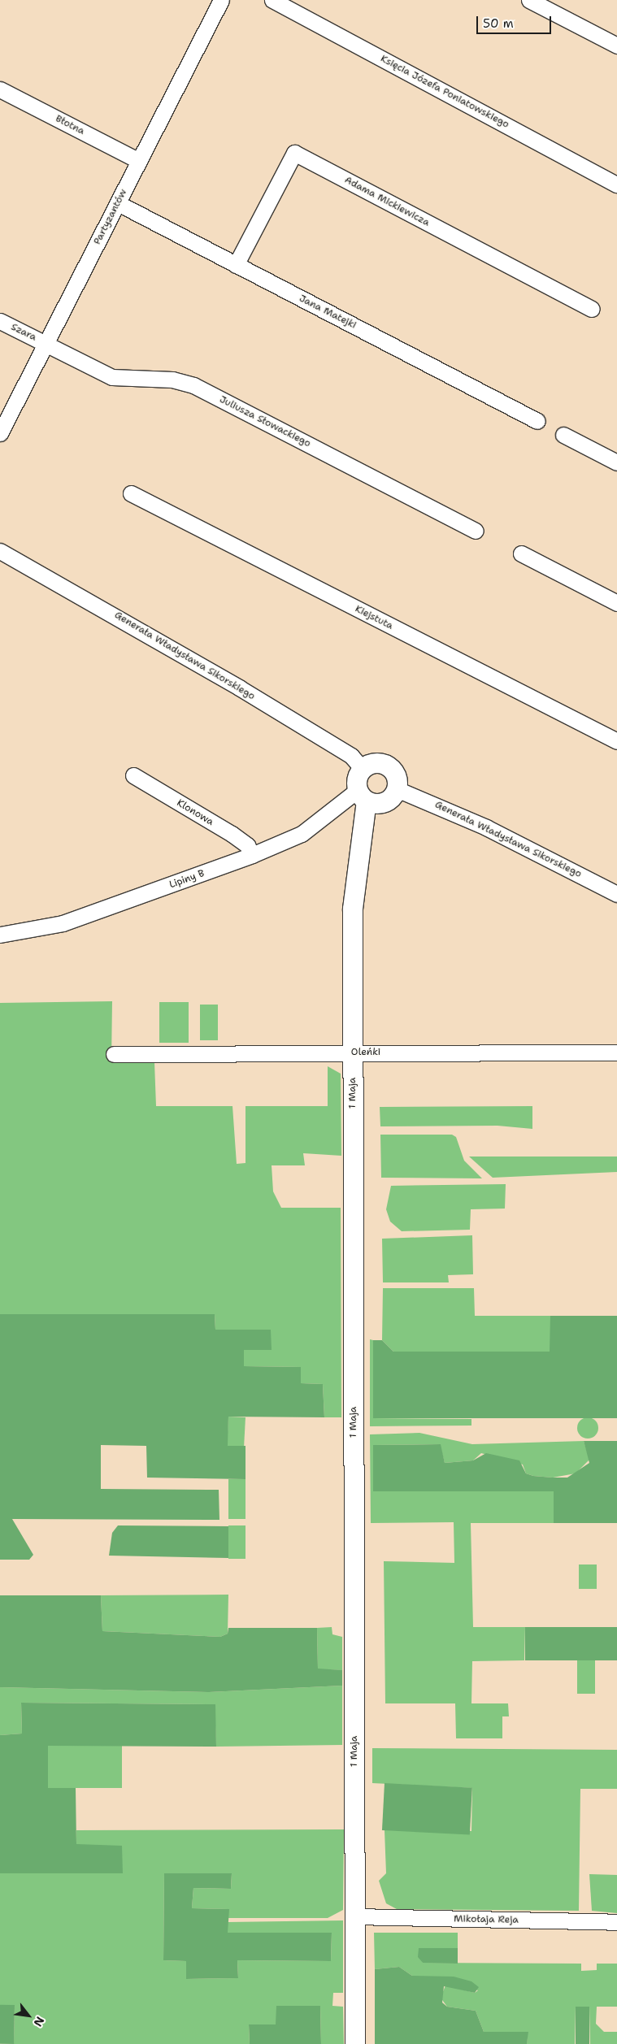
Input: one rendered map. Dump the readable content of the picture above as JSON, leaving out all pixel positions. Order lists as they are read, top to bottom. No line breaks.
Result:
{"streets":{"main road":["1 Maja"],"street":["Księcia Józefa Poniatowskiego","Błotna","Adama Mickiewicza","Partyzantów","Jana Matejki","Szara","Juliusza Słowackiego","Kiejstuta","Generała Władysława Sikorskiego","Klonowa","Lipiny B","Oleńki","Mikołaja Reja"]},"crossings":[["Błotna","Partyzantów"],["Adama Mickiewicza","Jana Matejki"],["Partyzantów","Jana Matejki"],["Partyzantów","Szara"],["Partyzantów","Juliusza Słowackiego"],["Szara","Juliusza Słowackiego"],["Generała Władysława Sikorskiego","Lipiny B"],["Generała Władysława Sikorskiego","1 Maja"],["Klonowa","Lipiny B"],["Lipiny B","1 Maja"],["Oleńki","1 Maja"],["1 Maja","Mikołaja Reja"]],"scale_bar":"50 m","north":"bottom right"}
